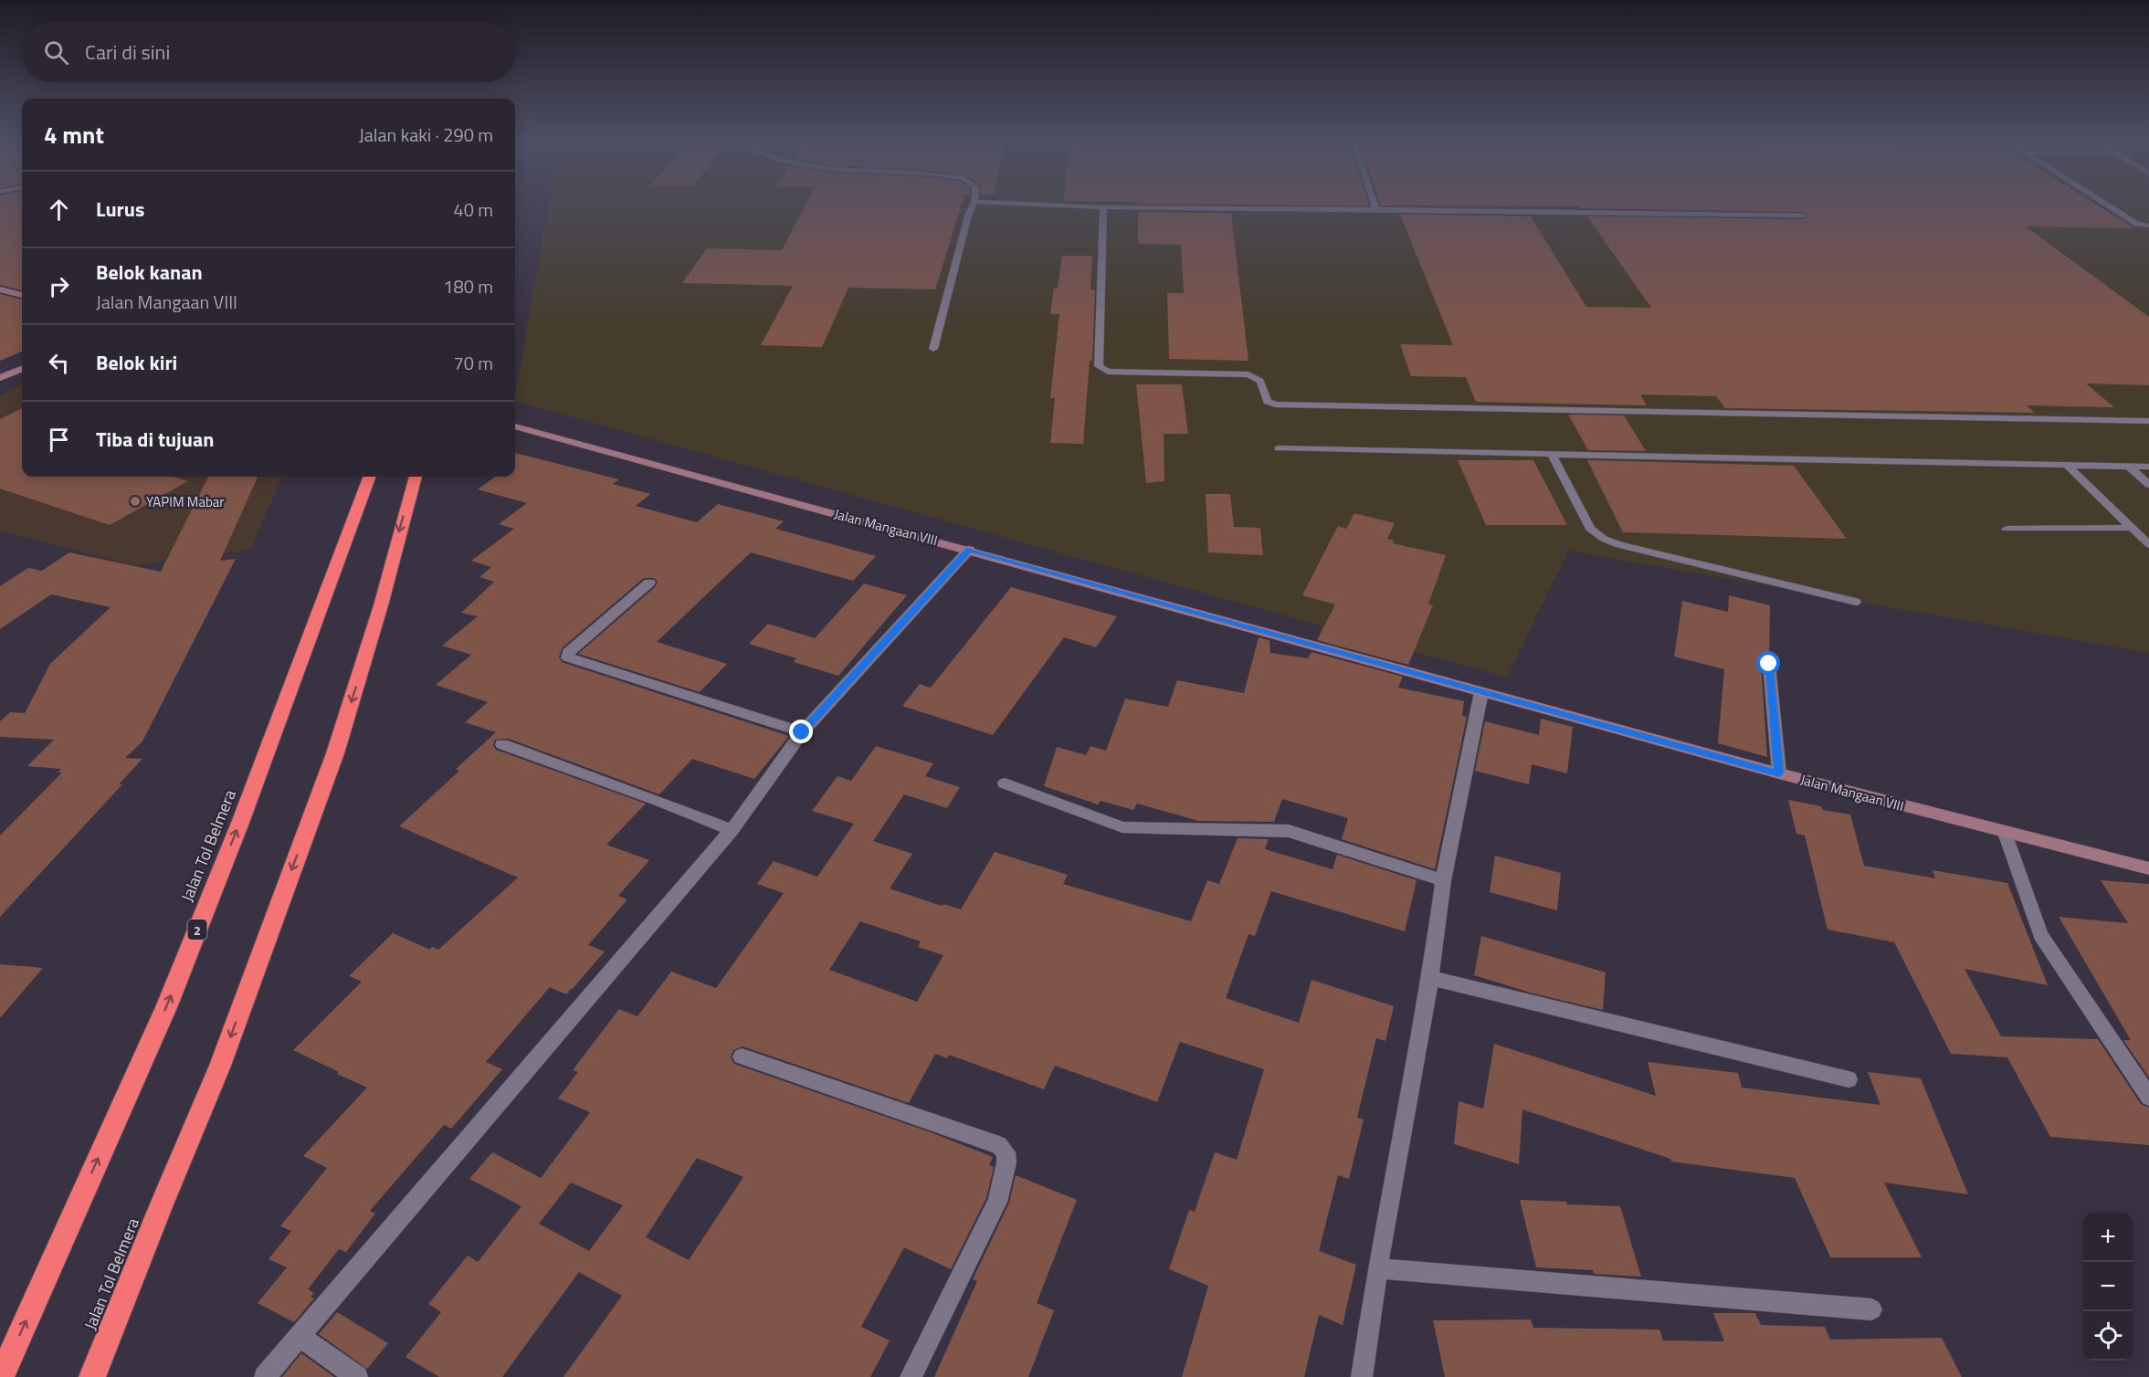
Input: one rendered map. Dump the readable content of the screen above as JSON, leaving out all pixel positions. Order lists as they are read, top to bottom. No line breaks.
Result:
{"streets":{"highway":["Jalan Tol Belmera","2"],"street":["Jalan Mangaan VIII"]},"places":["YAPIM Mabar"],"page":{"search":"Cari di sini","heading":["4 mnt","Jalan kaki · 290 m"],"list":[["Lurus","40 m"],["Belok kanan","Jalan Mangaan VIII","180 m"],["Belok kiri","70 m"],"Tiba di tujuan"],"map_buttons":["+","−"]}}
